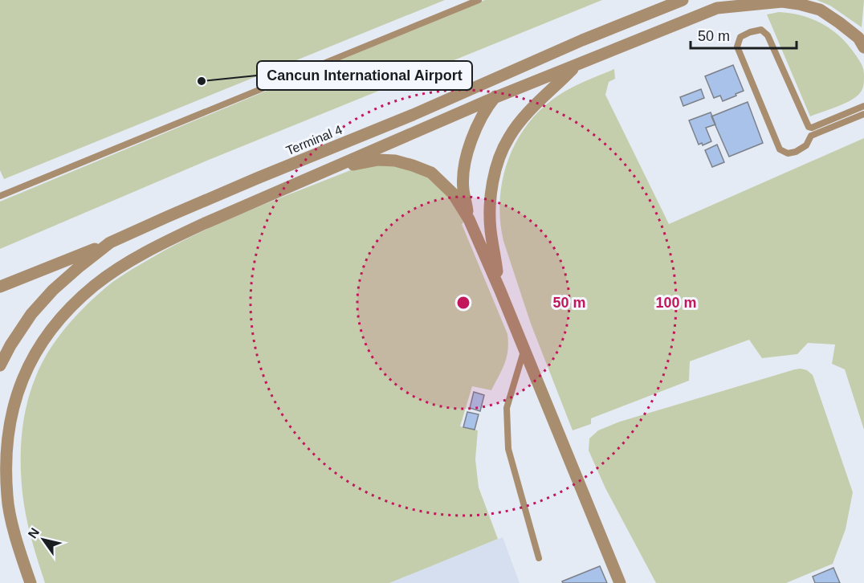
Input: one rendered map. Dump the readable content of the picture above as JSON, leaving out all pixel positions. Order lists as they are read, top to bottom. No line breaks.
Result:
{"streets":{"street":["Terminal 4"]},"places":["Cancun International Airport"],"scale_bar":"50 m","north":"top left","rings":["50 m","100 m"]}
